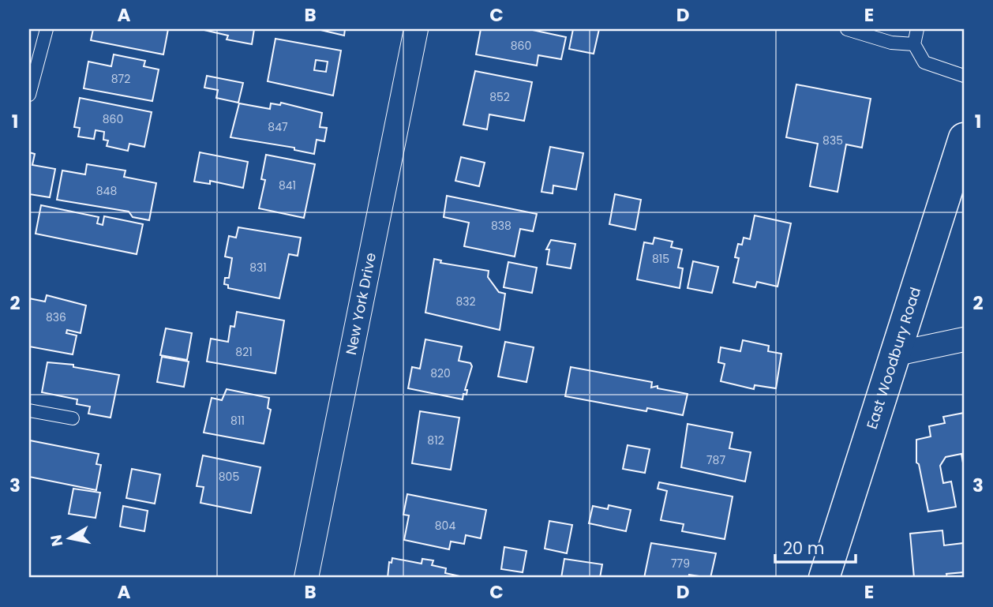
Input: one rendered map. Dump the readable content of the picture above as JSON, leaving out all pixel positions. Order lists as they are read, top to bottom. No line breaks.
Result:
{"streets":{"main road":["East Woodbury Road"],"street":["New York Drive"]},"house_numbers":["860","872","852","860","847","835","841","848","838","815","831","832","836","821","820","811","812","787","805","804","779"],"scale_bar":"20 m","north":"left","grid":{"columns":["A","B","C","D","E"],"rows":["1","2","3"]}}
